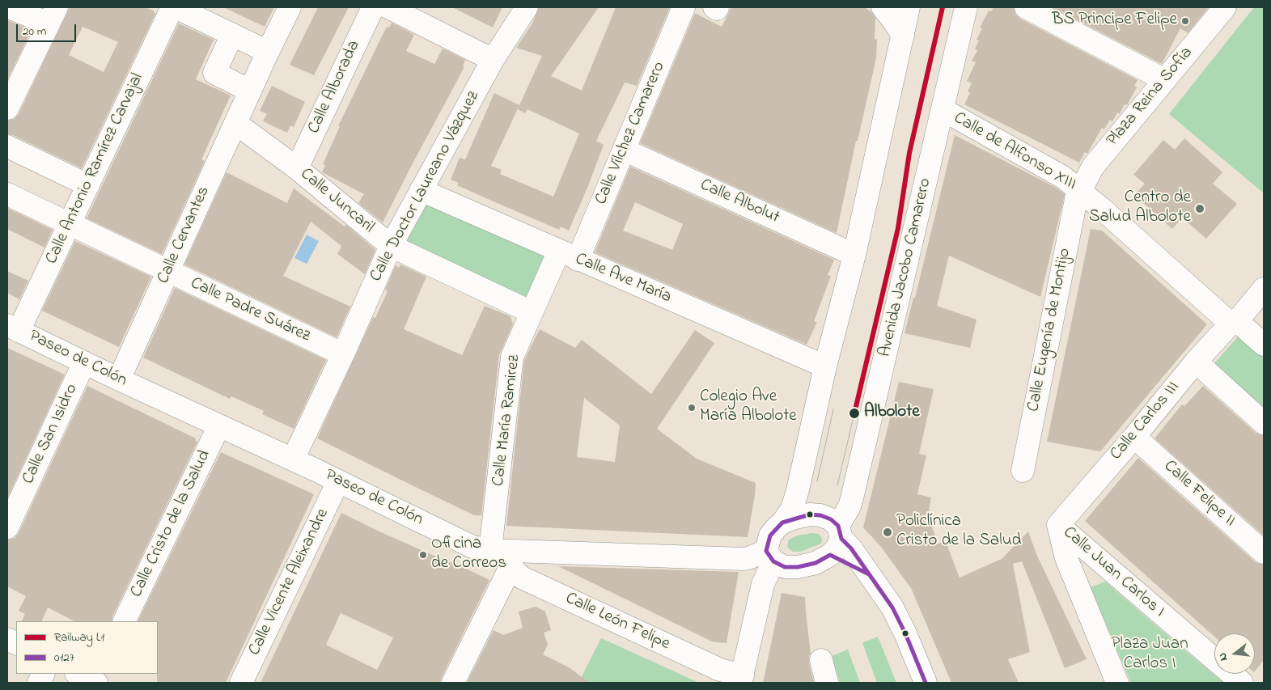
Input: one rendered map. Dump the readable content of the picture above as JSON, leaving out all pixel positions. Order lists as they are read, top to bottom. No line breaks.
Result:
{"streets":{"street":["Calle Alborada","Plaza Reina Sofía","Calle Vílchez Camarero","Calle de Alfonso XIII","Calle Antonio Ramírez Carvajal","Calle Doctor Laureano Vázquez","Calle Juncaril","Calle Albolut","Calle Cervantes","Avenida Jacobo Camarero","Calle Ave María","Calle Padre Suárez","Calle Eugenía de Montijo","Paseo de Colón","Calle María Ramirez","Calle Carlos III","Calle San Isidro","Calle Felipe II","Calle Cristo de la Salud","Calle Juan Carlos I","Calle Vicente Aleixandre","Calle León Felipe"]},"crossings":[["Calle Alborada","Calle Juncaril"],["Plaza Reina Sofía","Calle de Alfonso XIII"],["Plaza Reina Sofía","Calle Eugenía de Montijo"],["Calle Vílchez Camarero","Calle Albolut"],["Calle Vílchez Camarero","Calle Ave María"],["Calle Vílchez Camarero","Calle María Ramirez"],["Calle de Alfonso XIII","Avenida Jacobo Camarero"],["Calle de Alfonso XIII","Calle Eugenía de Montijo"],["Calle de Alfonso XIII","Calle Carlos III"],["Calle Antonio Ramírez Carvajal","Calle Padre Suárez"],["Calle Antonio Ramírez Carvajal","Paseo de Colón"],["Calle Doctor Laureano Vázquez","Calle Juncaril"],["Calle Doctor Laureano Vázquez","Calle Ave María"],["Calle Doctor Laureano Vázquez","Calle Padre Suárez"],["Calle Doctor Laureano Vázquez","Paseo de Colón"],["Calle Juncaril","Calle Cervantes"],["Calle Juncaril","Calle María Ramirez"],["Calle Cervantes","Calle Padre Suárez"],["Calle Cervantes","Paseo de Colón"],["Avenida Jacobo Camarero","Paseo de Colón"],["Avenida Jacobo Camarero","Calle León Felipe"],["Calle Ave María","Calle María Ramirez"],["Paseo de Colón","Calle María Ramirez"],["Paseo de Colón","Calle San Isidro"],["Paseo de Colón","Calle Cristo de la Salud"],["Paseo de Colón","Calle Vicente Aleixandre"],["Paseo de Colón","Calle León Felipe"],["Calle María Ramirez","Calle León Felipe"],["Calle Carlos III","Calle Felipe II"],["Calle Carlos III","Calle Juan Carlos I"]],"parks":["Plaza Juan Carlos I"],"places":["BS Principe Felipe","Centro de Salud Albolote","Colegio Ave María Albolote","Albolote","Policlínica Cristo de la Salud","Oficina de Correos"],"lines":["rail line L1","transit line 0127"],"legend":["Railway L1","0127"],"scale_bar":"20 m","north":"left"}
